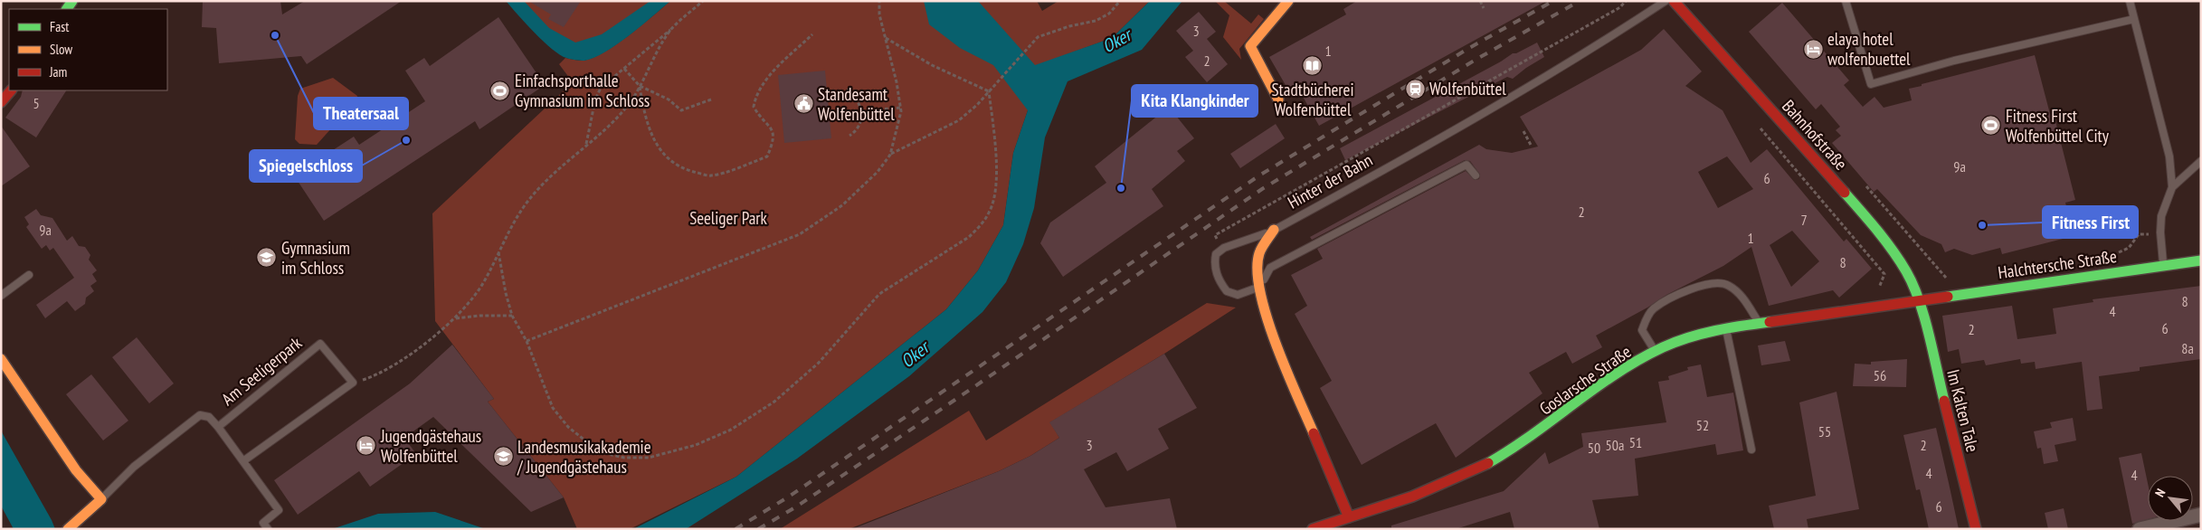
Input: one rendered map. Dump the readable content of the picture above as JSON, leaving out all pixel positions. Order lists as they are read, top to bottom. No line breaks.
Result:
{"streets":{"street":["Bahnhofstraße","Hinter der Bahn","Halchtersche Straße","Am Seeligerpark","Goslarsche Straße","Im Kalten Tale"]},"crossings":[["Bahnhofstraße","Halchtersche Straße"],["Bahnhofstraße","Goslarsche Straße"],["Bahnhofstraße","Im Kalten Tale"],["Hinter der Bahn","Goslarsche Straße"],["Halchtersche Straße","Goslarsche Straße"],["Halchtersche Straße","Im Kalten Tale"],["Goslarsche Straße","Im Kalten Tale"]],"water":["Oker"],"parks":["Seeliger Park"],"places":{"other":["Theatersaal","Spiegelschloss","Kita Klangkinder","Fitness First"],"hotel":["elaya hotel wolfenbuettel","Jugendgästehaus Wolfenbüttel"],"library":["Stadtbücherei Wolfenbüttel"],"station":["Wolfenbüttel"],"sports":["Einfachsporthalle Gymnasium im Schloss","Fitness First Wolfenbüttel City"],"public building":["Standesamt Wolfenbüttel"],"school or university":["Gymnasium im Schloss","Landesmusikakademie / Jugendgästehaus"]},"house_numbers":["3","1","2","5","9a","6","2","7","9a","1","8","8","4","6","2","8a","56","52","55","51","3","50a","2","50","4","4","6"],"legend":["Fast","Slow","Jam"],"north":"top left"}
